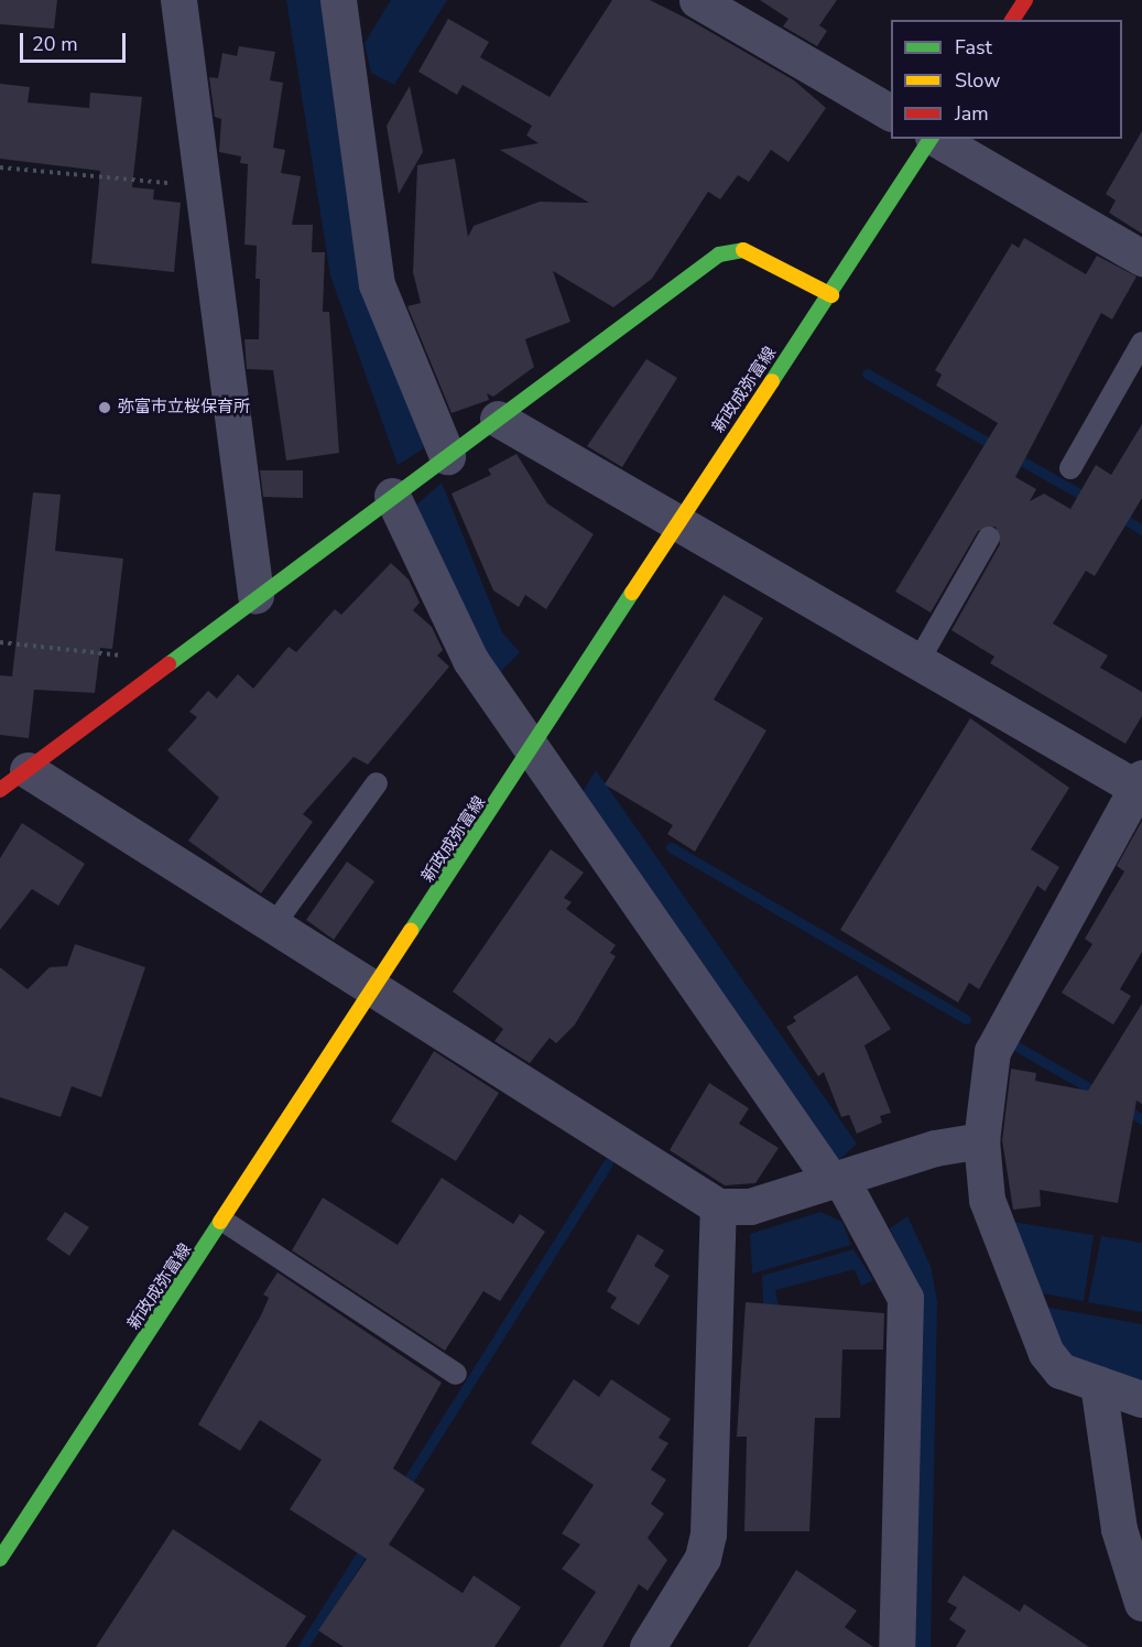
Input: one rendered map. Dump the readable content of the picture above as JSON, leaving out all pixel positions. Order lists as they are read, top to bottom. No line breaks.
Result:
{"streets":{"main road":["新政成弥富線"]},"places":["弥富市立桜保育所"],"legend":["Fast","Slow","Jam"],"scale_bar":"20 m"}
